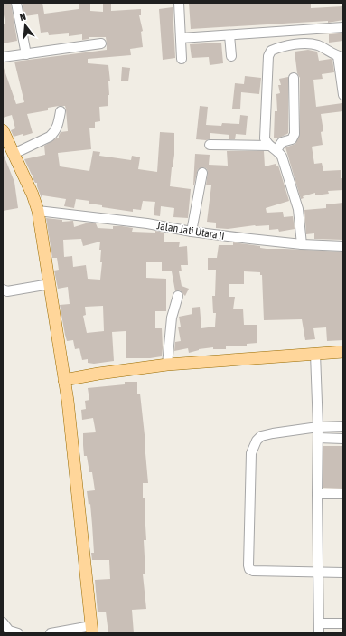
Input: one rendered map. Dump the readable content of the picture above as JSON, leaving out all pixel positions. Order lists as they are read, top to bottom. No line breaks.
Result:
{"streets":{"street":["Jalan Jati Utara II"]},"north":"top"}
